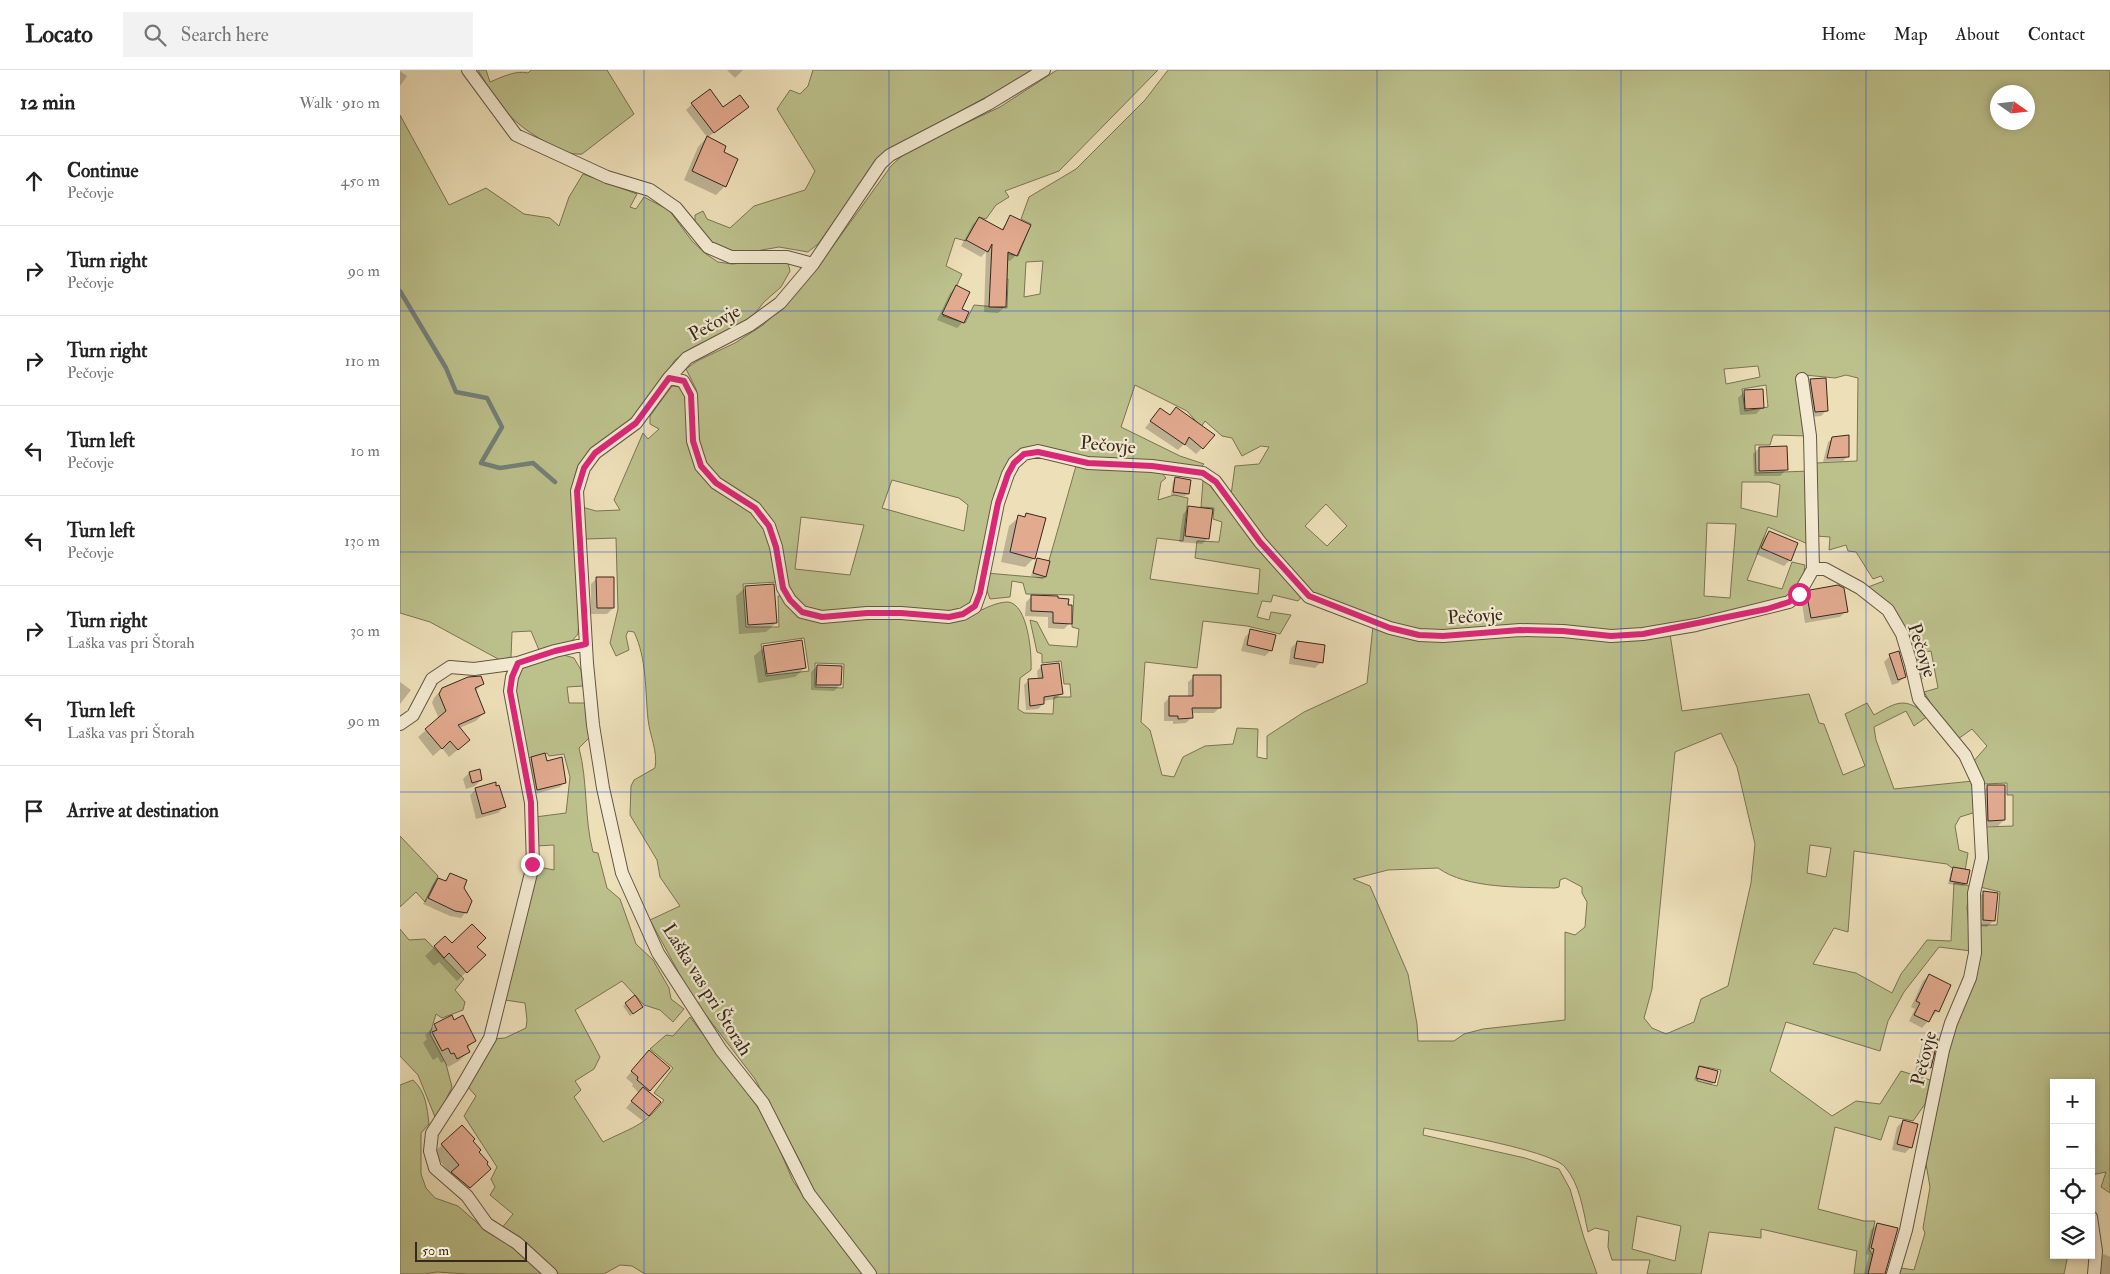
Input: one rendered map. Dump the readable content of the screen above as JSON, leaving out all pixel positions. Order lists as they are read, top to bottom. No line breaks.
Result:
{"streets":{"street":["Pečovje","Laška vas pri Štorah"]},"crossings":[["Pečovje","Laška vas pri Štorah"]],"scale_bar":"50 m","north":"right","page":{"header":"Locato","search":"Search here","nav":["Home","Map","About","Contact"],"heading":["12 min","Walk · 910 m"],"list":[["Continue","Pečovje","450 m"],["Turn right","Pečovje","90 m"],["Turn right","Pečovje","110 m"],["Turn left","Pečovje","10 m"],["Turn left","Pečovje","130 m"],["Turn right","Laška vas pri Štorah","30 m"],["Turn left","Laška vas pri Štorah","90 m"],"Arrive at destination"],"map_buttons":["+","−"],"scale":"50 m"}}
